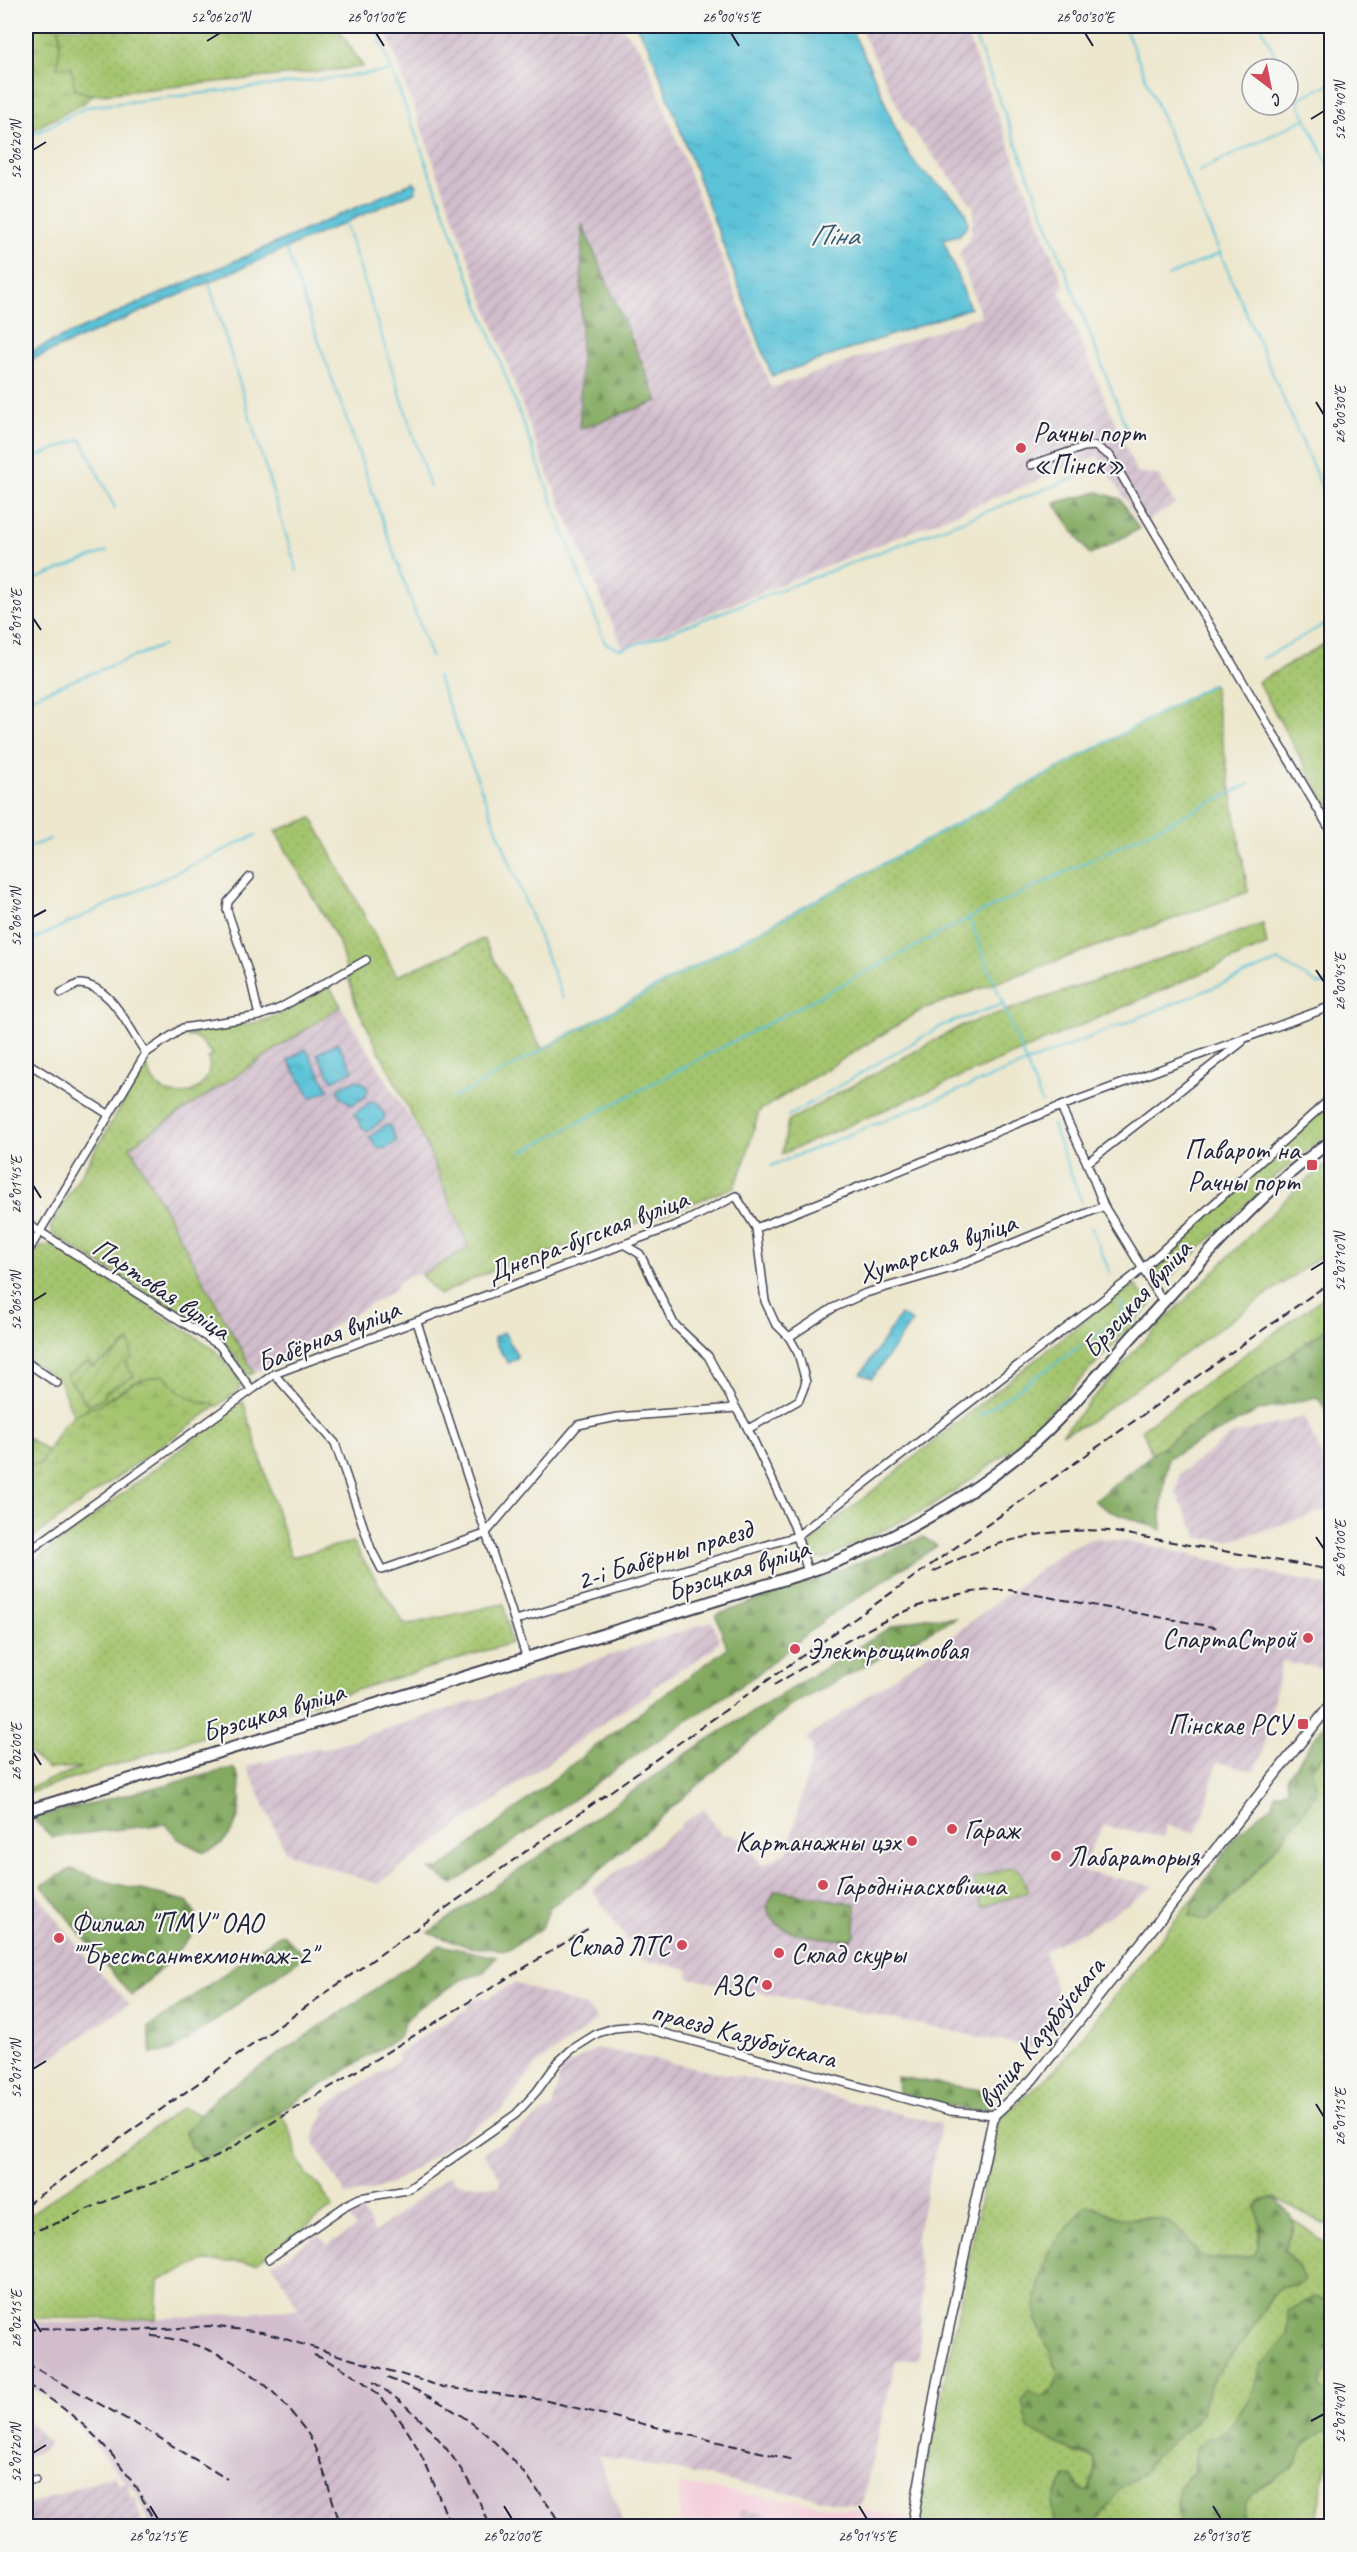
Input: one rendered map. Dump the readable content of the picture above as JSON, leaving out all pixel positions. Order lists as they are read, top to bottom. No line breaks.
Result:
{"streets":{"main road":["Брэсцкая вуліца"],"street":["Днепра-бугская вуліца","Хутарская вуліца","Партовая вуліца","Бабёрная вуліца","2-і Бабёрны праезд","вуліца Казубоўскага","праезд Казубоўскага"]},"crossings":[["Днепра-бугская вуліца","Хутарская вуліца"],["Днепра-бугская вуліца","Бабёрная вуліца"],["Днепра-бугская вуліца","2-і Бабёрны праезд"],["Партовая вуліца","Бабёрная вуліца"],["Брэсцкая вуліца","Бабёрная вуліца"],["Бабёрная вуліца","2-і Бабёрны праезд"],["вуліца Казубоўскага","праезд Казубоўскага"]],"water":["Піна"],"places":{"other":["Рачны порт «Пінск»","СпартаСтрой","Электрощитовая","Гараж","Картанажны цэх","Лабараторыя","Гароднінасховішча","Филиал \"ПМУ\" ОАО \"\"Брестсантехмонтаж-2\"","Склад ЛТС","Склад скуры","АЗС"],"transit":["Паварот на Рачны порт","Пінскае РСУ"]},"north":"bottom right","coordinates":["52°06'20\"N","26°01'00\"E","26°00'45\"E","26°00'30\"E","52°06'40\"N","26°01'30\"E","26°01'45\"E","52°07'10\"N","52°06'50\"N","26°02'00\"E","26°01'15\"E","26°02'15\"E","52°07'40\"N","52°07'20\"N"]}
